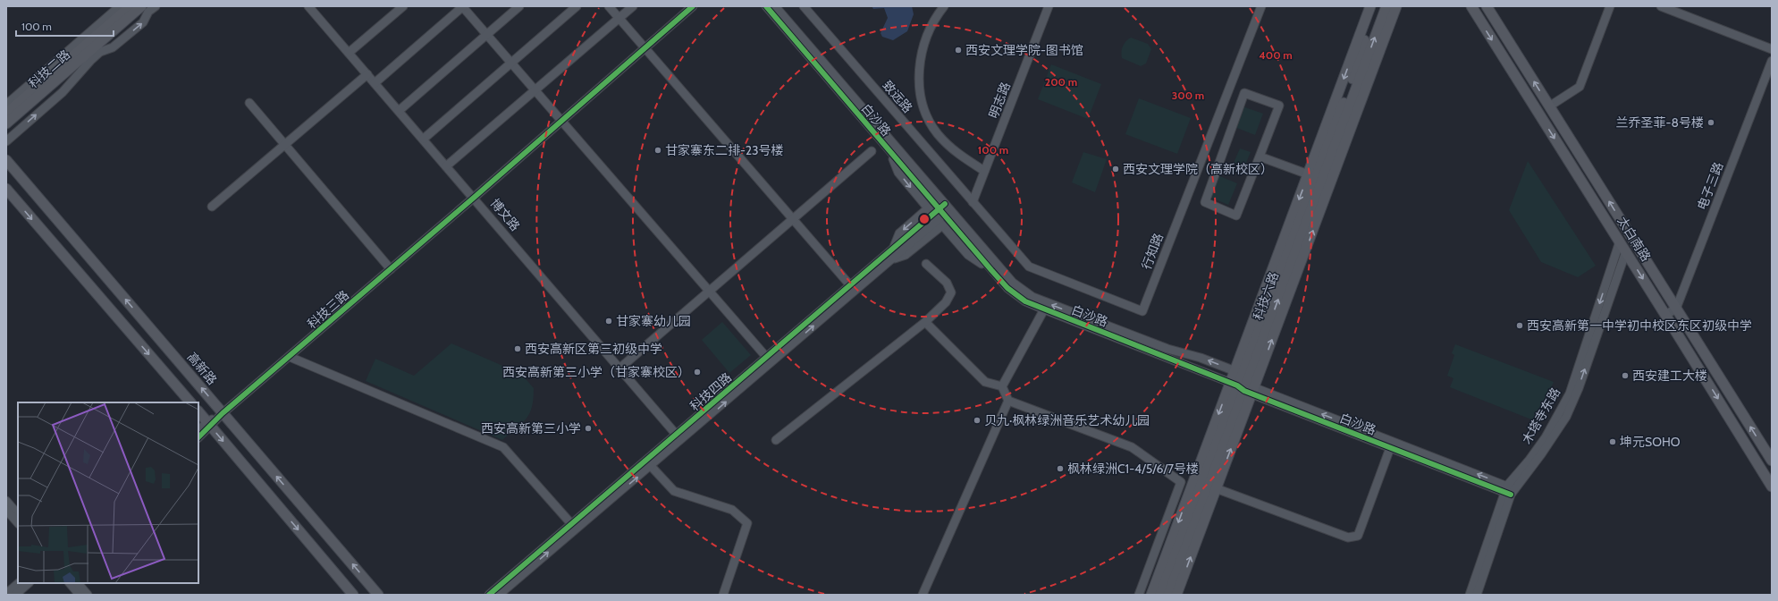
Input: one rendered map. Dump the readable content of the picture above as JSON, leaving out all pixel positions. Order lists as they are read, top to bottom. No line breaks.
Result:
{"streets":{"main road":["科技二路","太白南路","科技六路","高新路"],"street":["致远路","明志路","白沙路","电子三路","博文路","行知路","科技三路","科技四路","木塔寺东路"]},"crossings":[["致远路","明志路"],["致远路","行知路"],["明志路","行知路"],["白沙路","科技六路"],["白沙路","科技四路"],["白沙路","木塔寺东路"],["电子三路","太白南路"],["博文路","科技三路"],["博文路","科技四路"],["太白南路","木塔寺东路"],["科技三路","高新路"]],"places":["西安文理学院-图书馆","兰乔圣菲-8号楼","甘家寨东二排-23号楼","西安文理学院（高新校区）","甘家寨幼儿园","西安高新第一中学初中校区东区初级中学","西安高新区第三初级中学","西安高新第三小学（甘家寨校区）","西安建工大楼","贝九·枫林绿洲音乐艺术幼儿园","西安高新第三小学","坤元SOHO","枫林绿洲C1-4/5/6/7号楼"],"scale_bar":"100 m","rings":["400 m","200 m","300 m","100 m"]}
